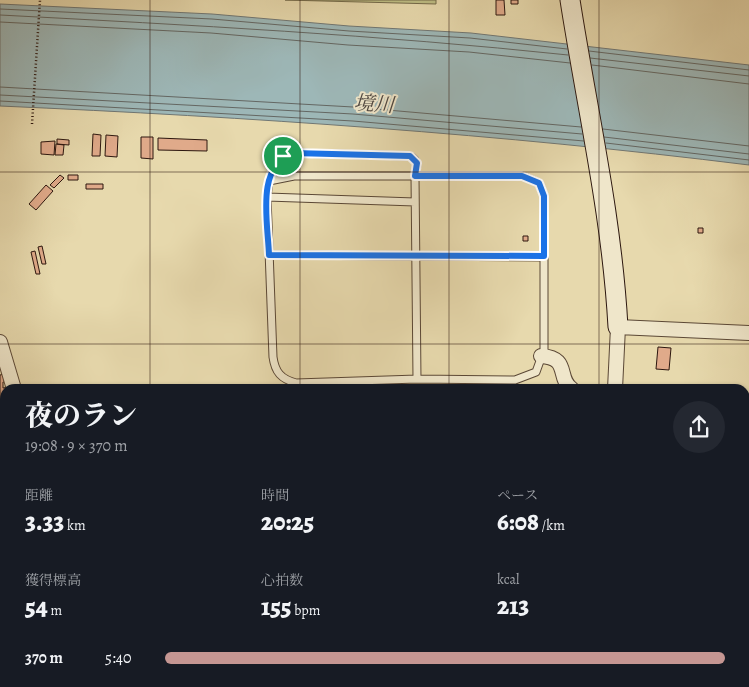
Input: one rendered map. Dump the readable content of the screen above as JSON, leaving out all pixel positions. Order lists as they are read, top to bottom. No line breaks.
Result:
{"water":["境川"],"page":{"heading":["夜のラン","19:08 · 9 × 370 m"],"stats":[["距離","3.33 km"],["時間","20:25"],["ペース","6:08 /km"],["獲得標高","54 m"],["心拍数","155 bpm"],["kcal","213"]],"list":[{"name":"370 m","note":"5:40"}]}}
